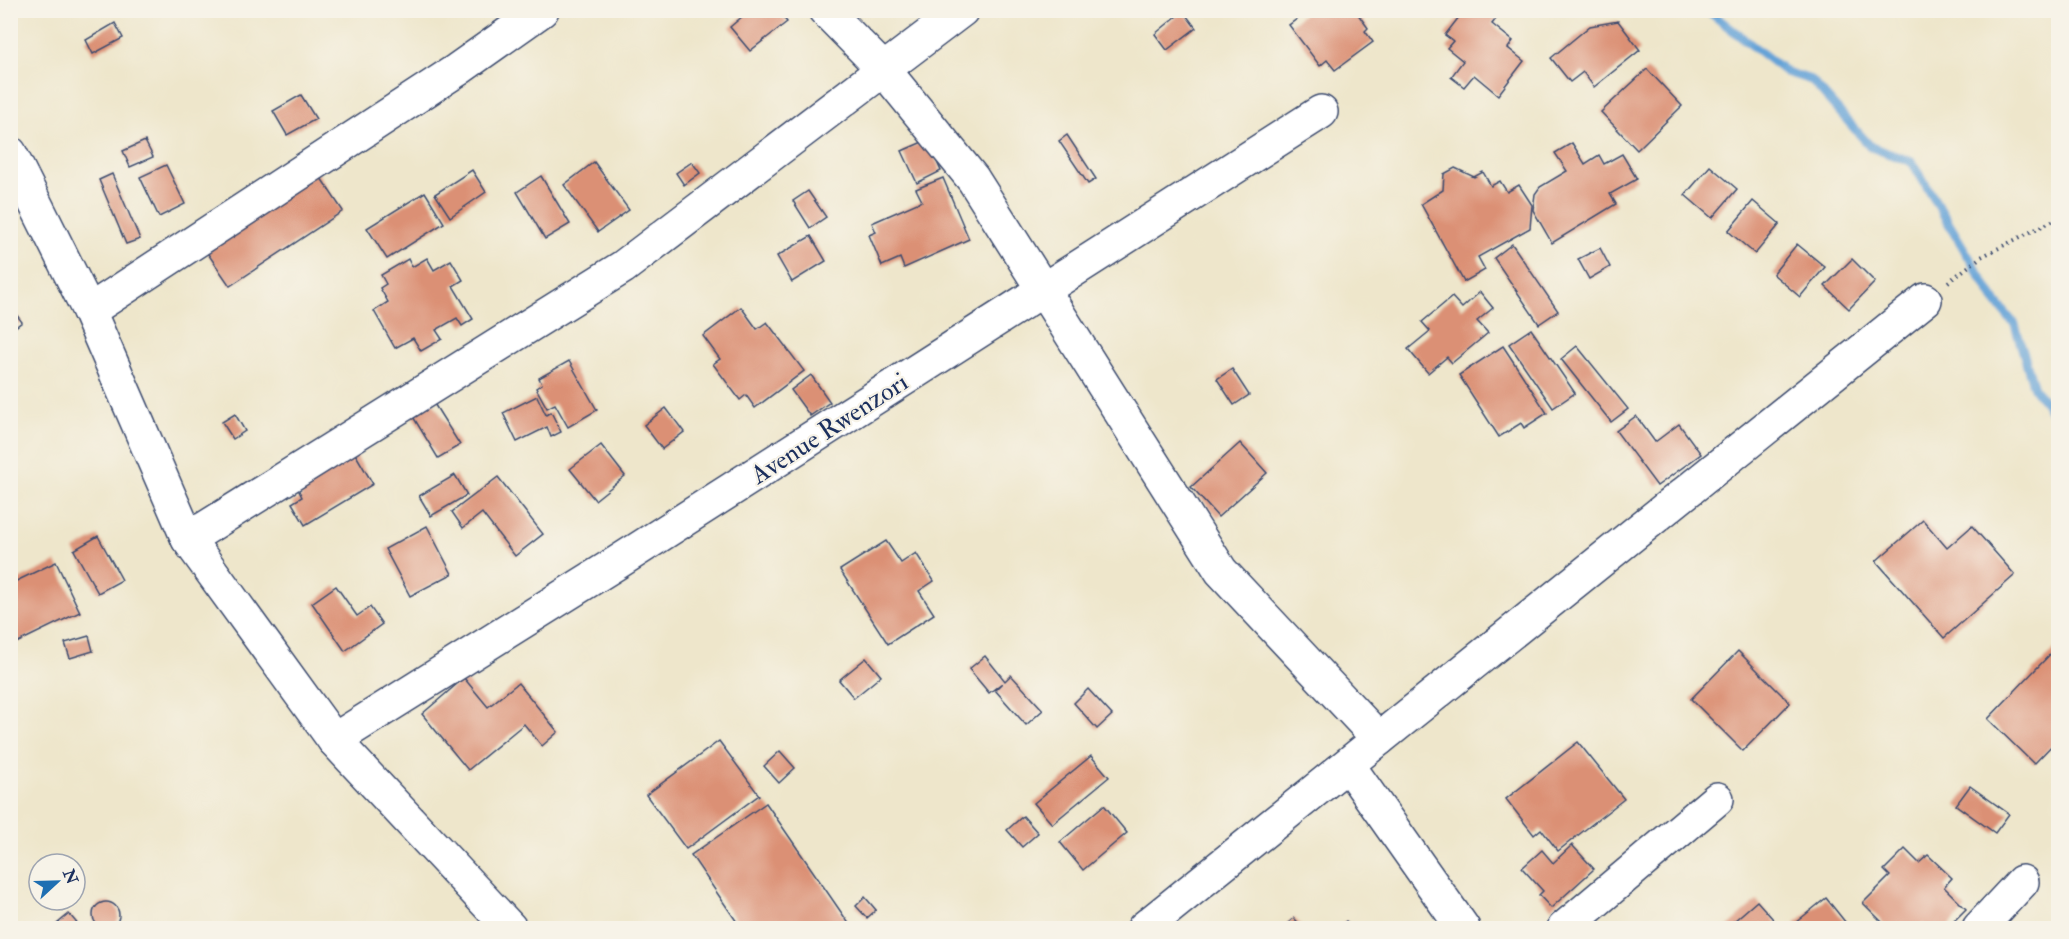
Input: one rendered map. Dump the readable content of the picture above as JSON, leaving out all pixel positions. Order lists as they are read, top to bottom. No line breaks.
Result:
{"streets":{"main road":["Avenue Rwenzori"]},"north":"right"}
